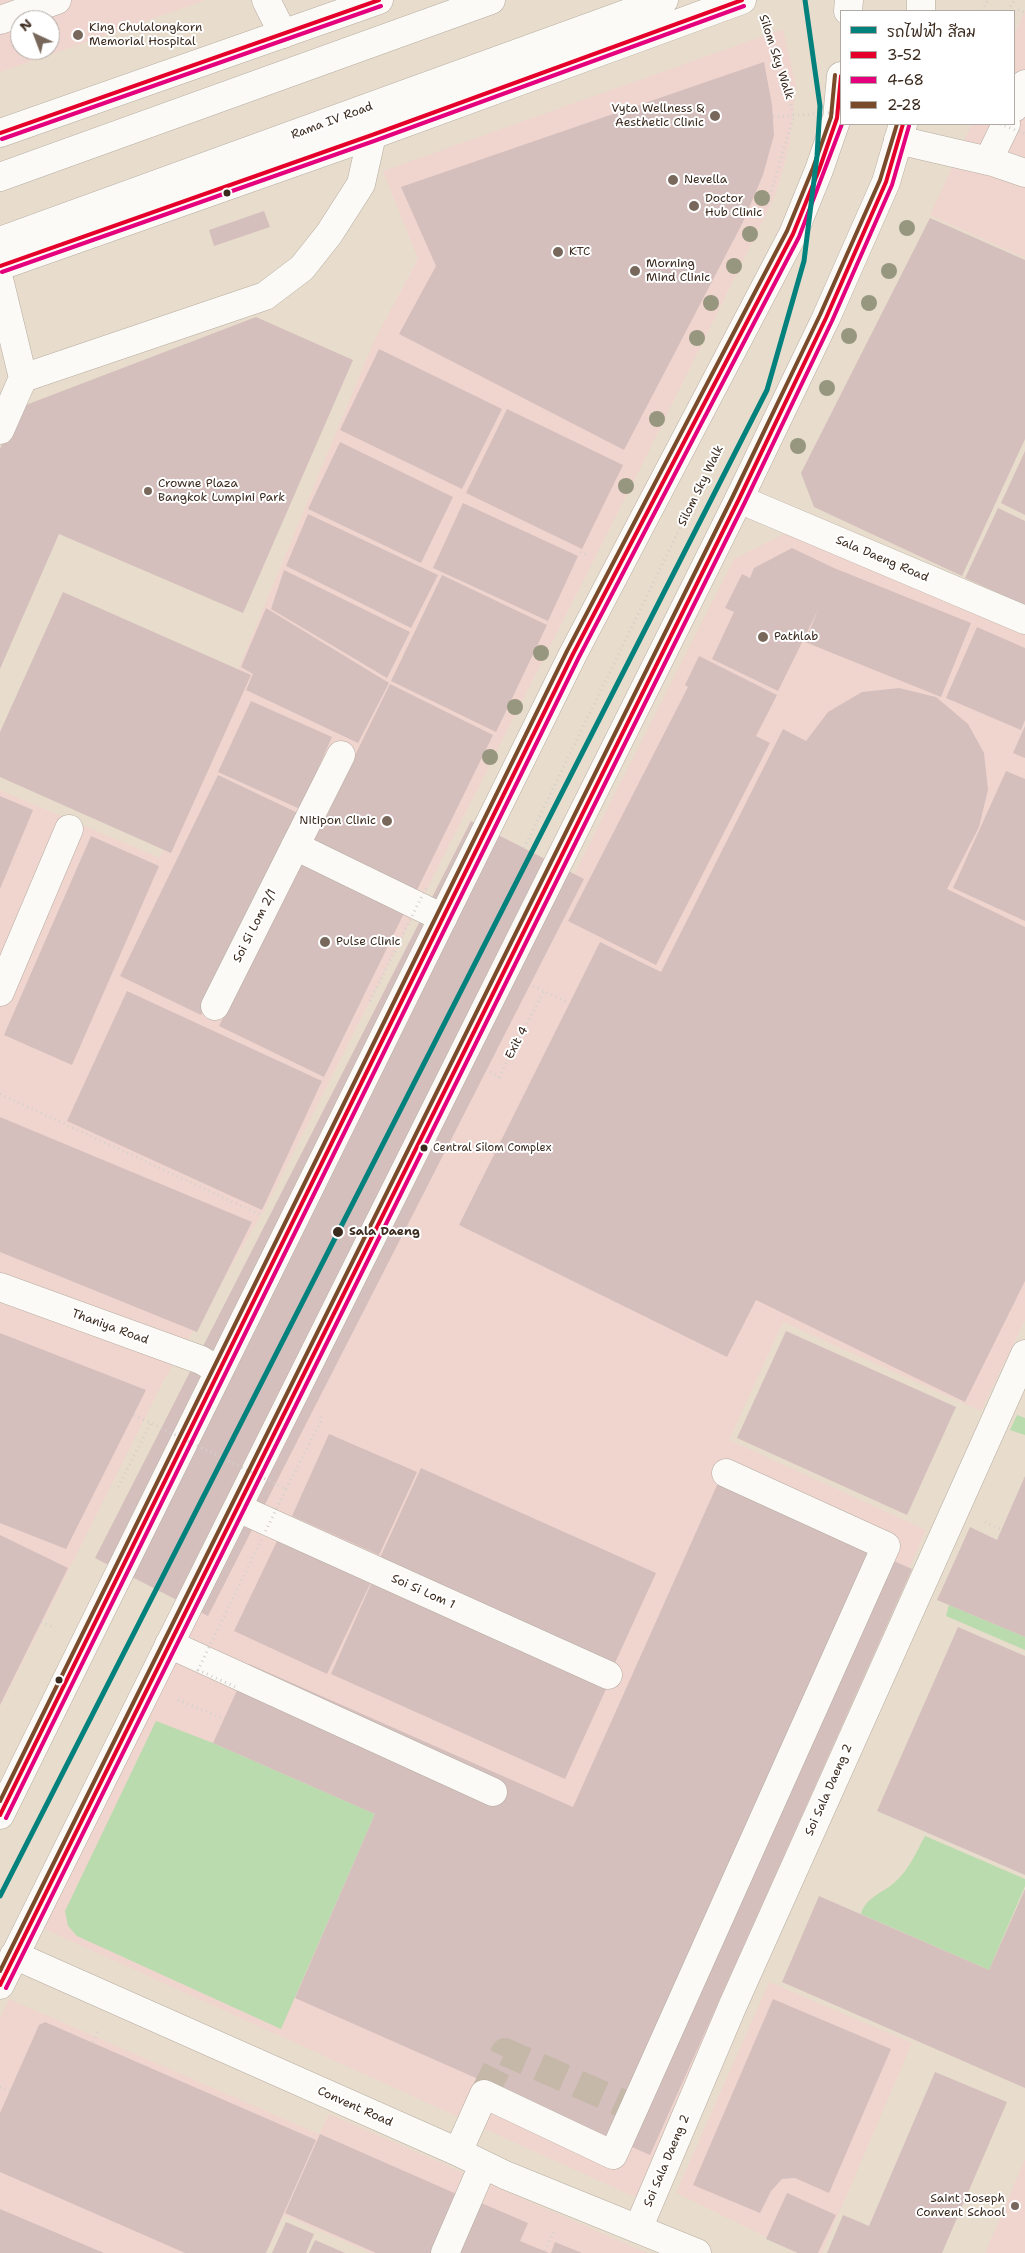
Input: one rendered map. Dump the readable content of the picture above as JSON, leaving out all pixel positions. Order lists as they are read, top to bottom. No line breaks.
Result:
{"streets":{"main road":["Rama IV Road","Sala Daeng Road","Soi Si Lom 2/1","Thaniya Road","Soi Si Lom 1","Soi Sala Daeng 2","Convent Road"],"path":["Silom Sky Walk","Exit 4"]},"crossings":[["Soi Sala Daeng 2","Convent Road"]],"places":["King Chulalongkorn Memorial Hospital","Vyta Wellness & Aesthetic Clinic","Nevella","Doctor Hub Clinic","KTC","Morning Mind Clinic","Crowne Plaza Bangkok Lumpini Park","Pathlab","Nitipon Clinic","Pulse Clinic","Central Silom Complex","Sala Daeng","Saint Joseph Convent School"],"lines":["metro line สีลม","transit line 3-52","transit line 4-68","transit line 2-28"],"legend":["รถไฟฟ้า สีลม","3-52","4-68","2-28"],"north":"top left"}
